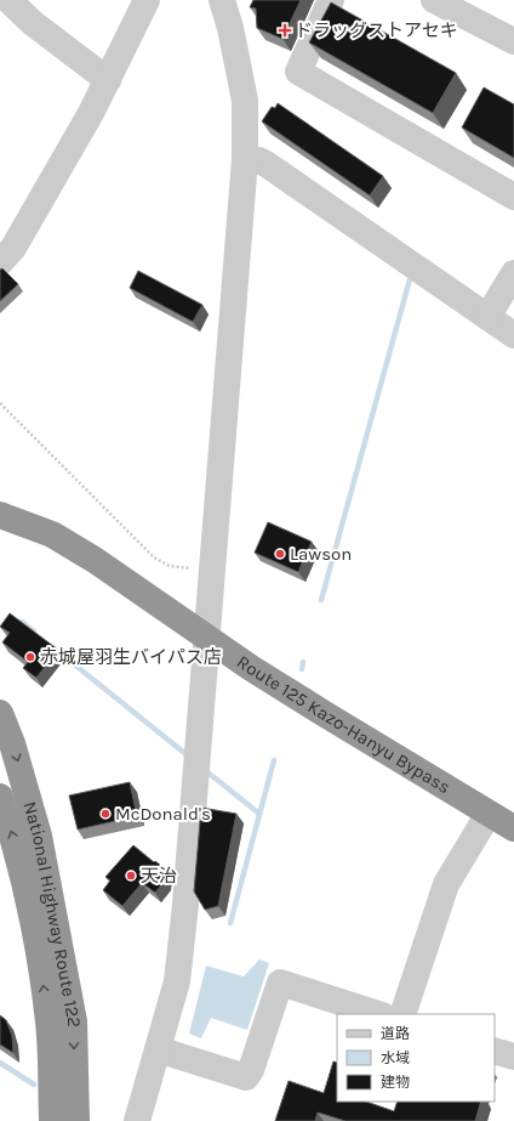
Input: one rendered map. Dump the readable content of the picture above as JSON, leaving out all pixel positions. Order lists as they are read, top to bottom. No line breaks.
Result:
{"streets":{"highway":["Route 125 Kazo-Hanyu Bypass","National Highway Route 122"]},"places":{"health":["ドラッグストアセキ"],"other":["Lawson","赤城屋羽生バイパス店","McDonald's","天治"]},"legend":["道路","水域","建物"]}
